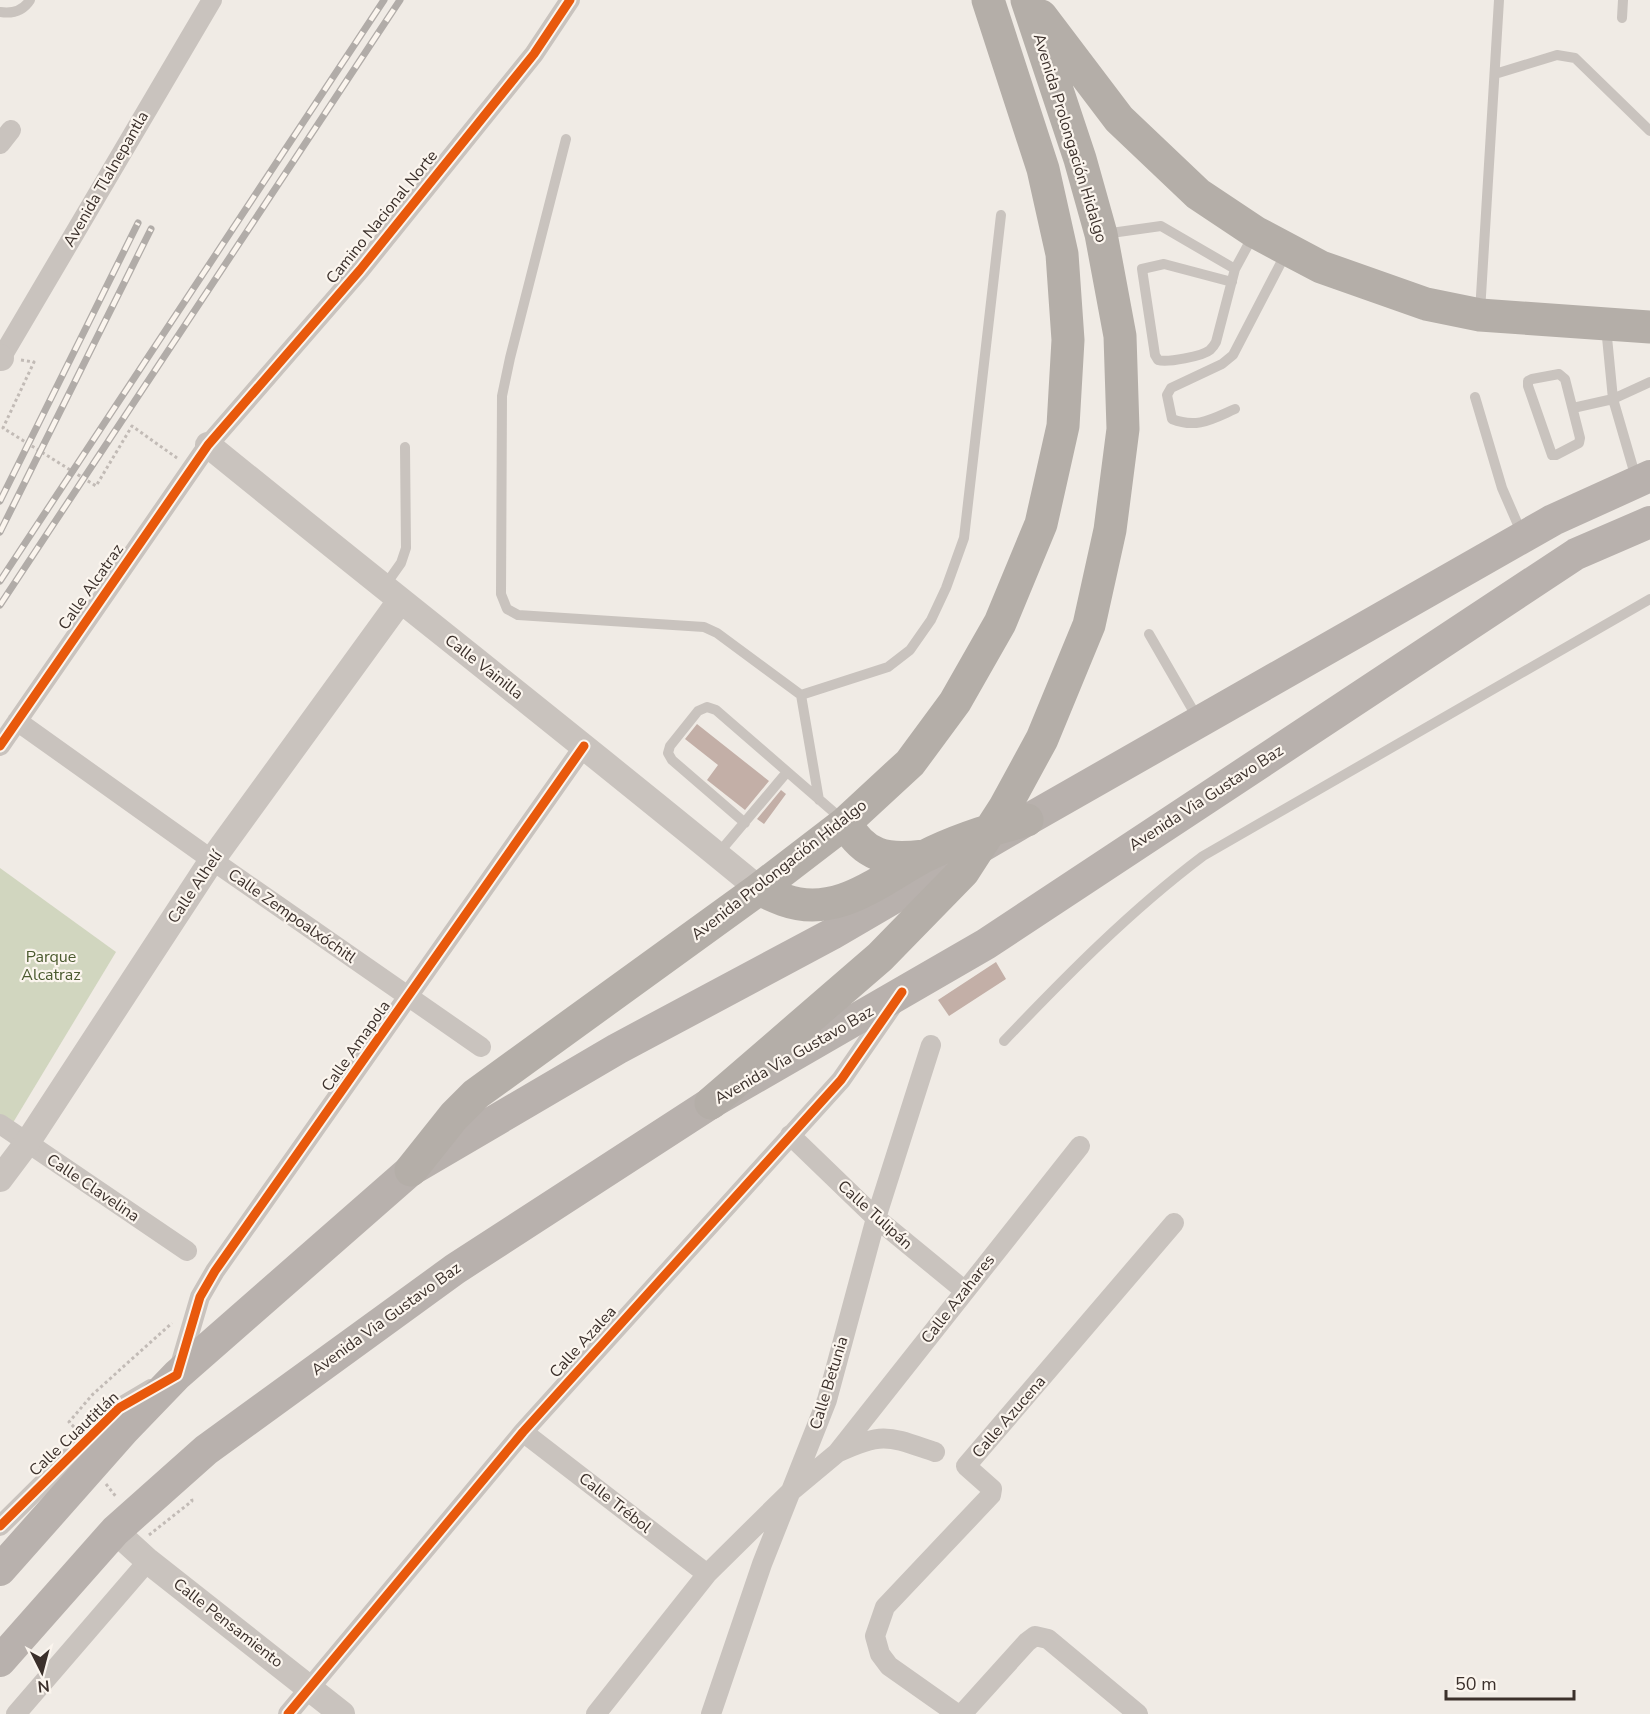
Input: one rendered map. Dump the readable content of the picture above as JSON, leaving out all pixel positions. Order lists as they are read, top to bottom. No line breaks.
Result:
{"streets":{"highway":["Avenida Prolongación Hidalgo"],"main road":["Avenida Via Gustavo Baz"],"street":["Avenida Tlalnepantla","Camino Nacional Norte","Calle Alcatraz","Calle Vainilla","Calle Alhelí","Calle Zempoalxóchitl","Calle Amapola","Calle Clavelina","Calle Tulipán","Calle Azahares","Calle Azalea","Calle Betunia","Calle Azucena","Calle Cuautitlán","Calle Trébol","Calle Pensamiento"]},"crossings":[["Avenida Prolongación Hidalgo","Calle Vainilla"],["Avenida Prolongación Hidalgo","Avenida Via Gustavo Baz"],["Camino Nacional Norte","Calle Alcatraz"],["Camino Nacional Norte","Calle Vainilla"],["Calle Alcatraz","Calle Vainilla"],["Calle Alcatraz","Calle Zempoalxóchitl"],["Calle Vainilla","Calle Alhelí"],["Calle Vainilla","Calle Amapola"],["Avenida Via Gustavo Baz","Calle Azalea"],["Avenida Via Gustavo Baz","Calle Pensamiento"],["Calle Alhelí","Calle Zempoalxóchitl"],["Calle Alhelí","Calle Clavelina"],["Calle Zempoalxóchitl","Calle Amapola"],["Calle Amapola","Calle Cuautitlán"],["Calle Tulipán","Calle Azahares"],["Calle Tulipán","Calle Azalea"],["Calle Tulipán","Calle Betunia"],["Calle Azahares","Calle Betunia"],["Calle Azahares","Calle Trébol"],["Calle Azalea","Calle Trébol"],["Calle Azalea","Calle Pensamiento"]],"parks":["Parque Alcatraz"],"scale_bar":"50 m","north":"bottom"}
